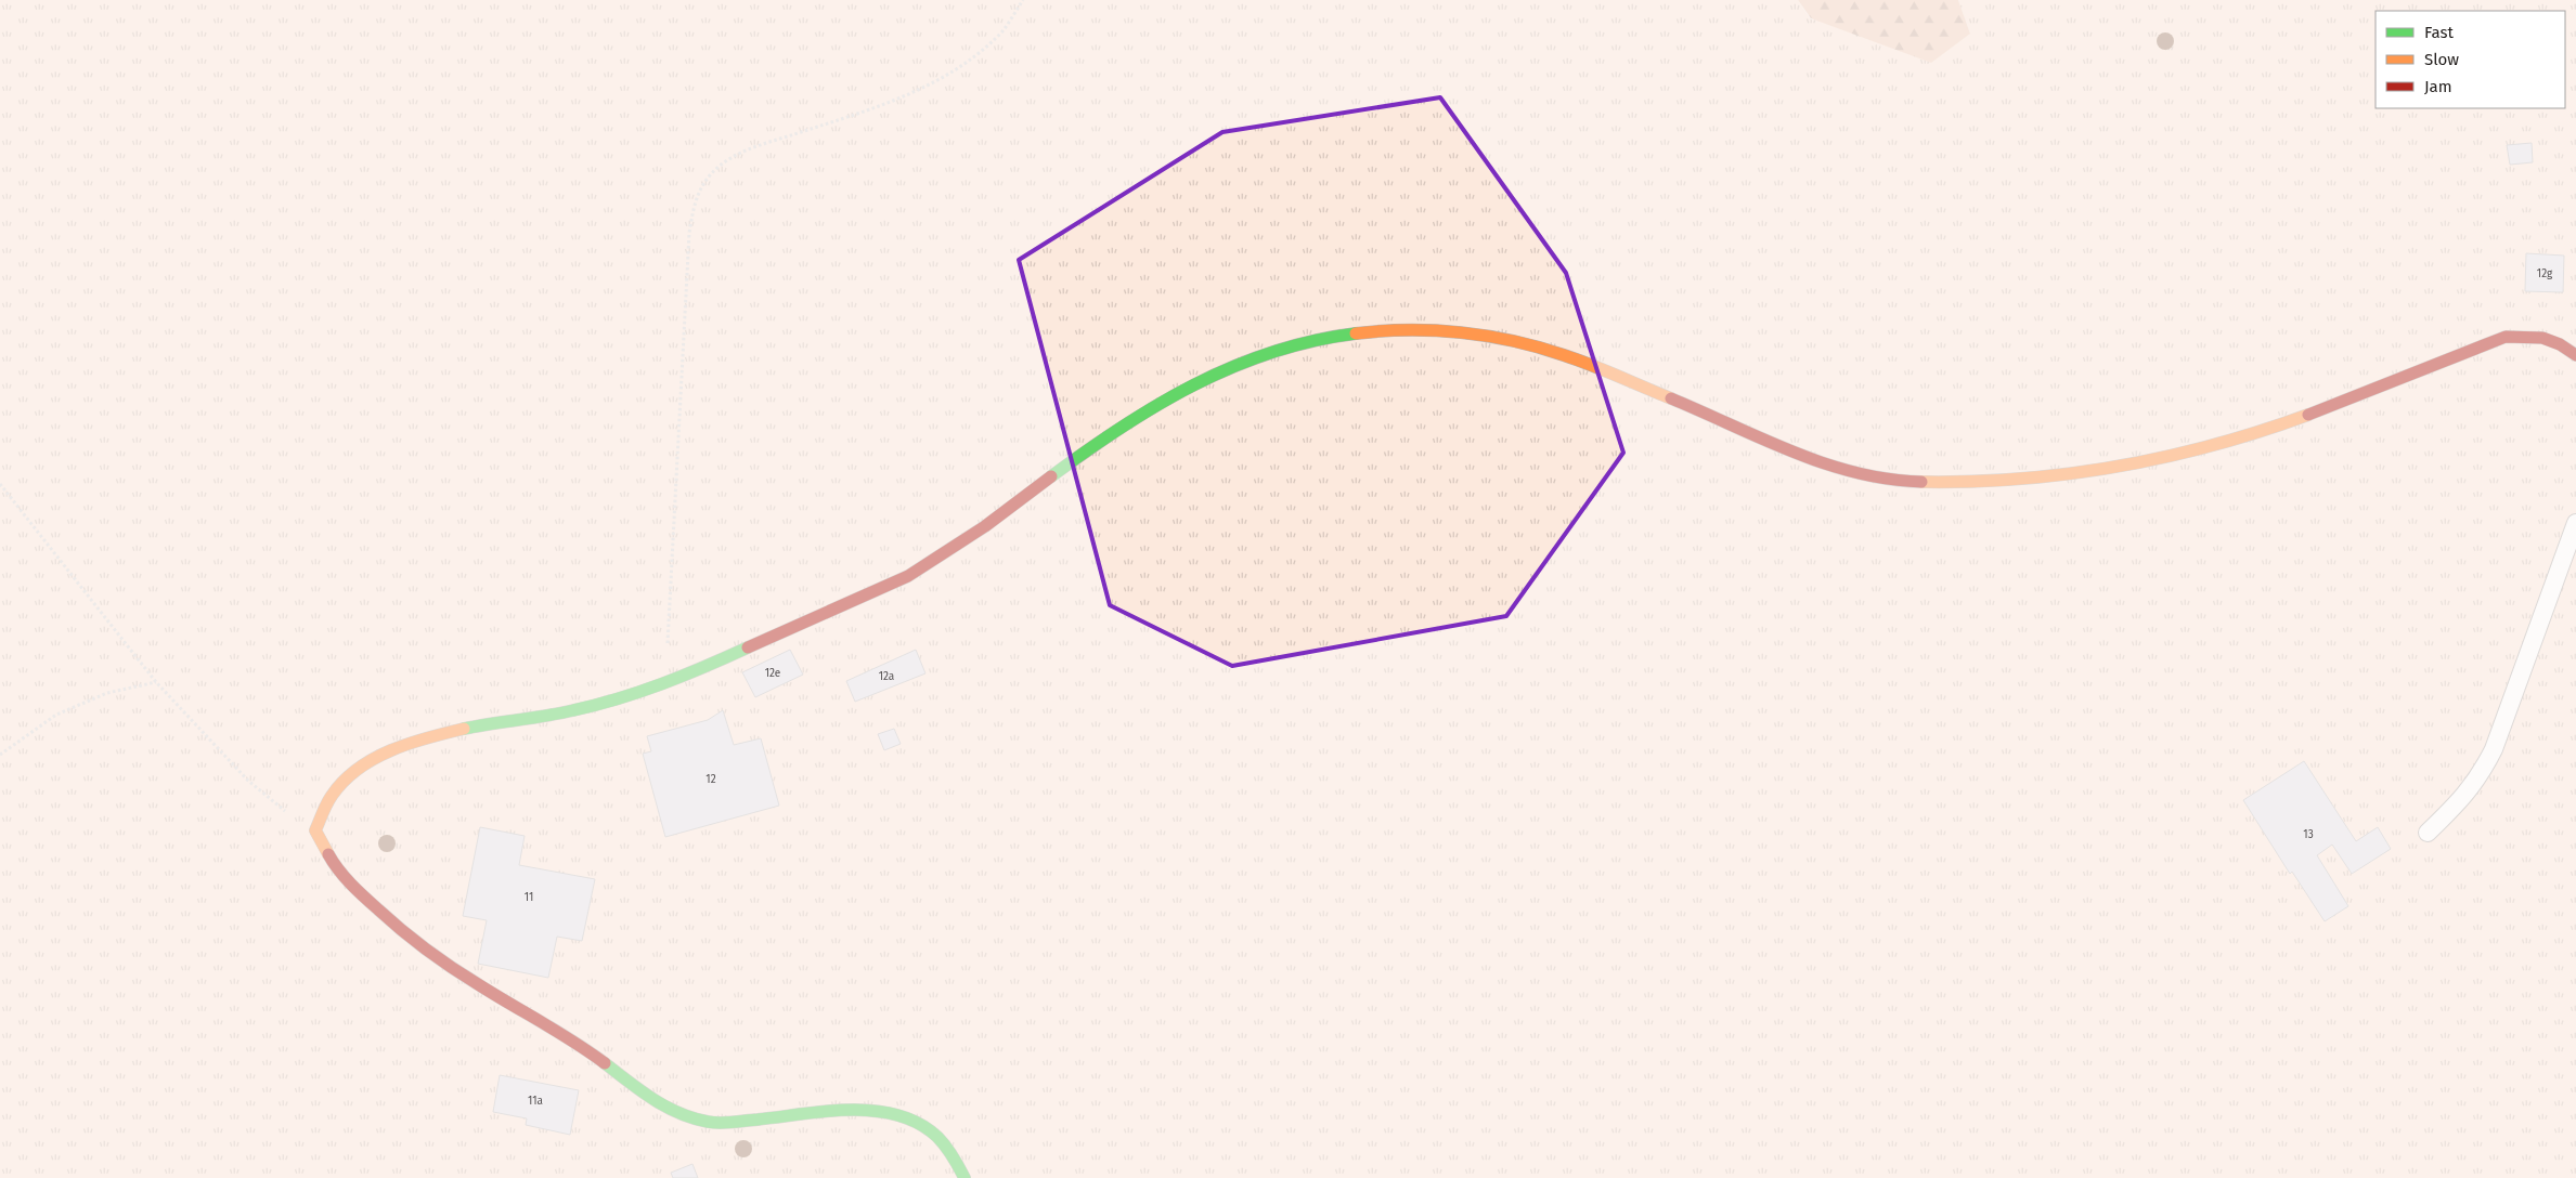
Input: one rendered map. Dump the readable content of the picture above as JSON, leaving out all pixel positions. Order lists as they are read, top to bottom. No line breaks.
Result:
{"house_numbers":["12g","12e","12a","12","13","11","11a"],"legend":["Fast","Slow","Jam"]}
